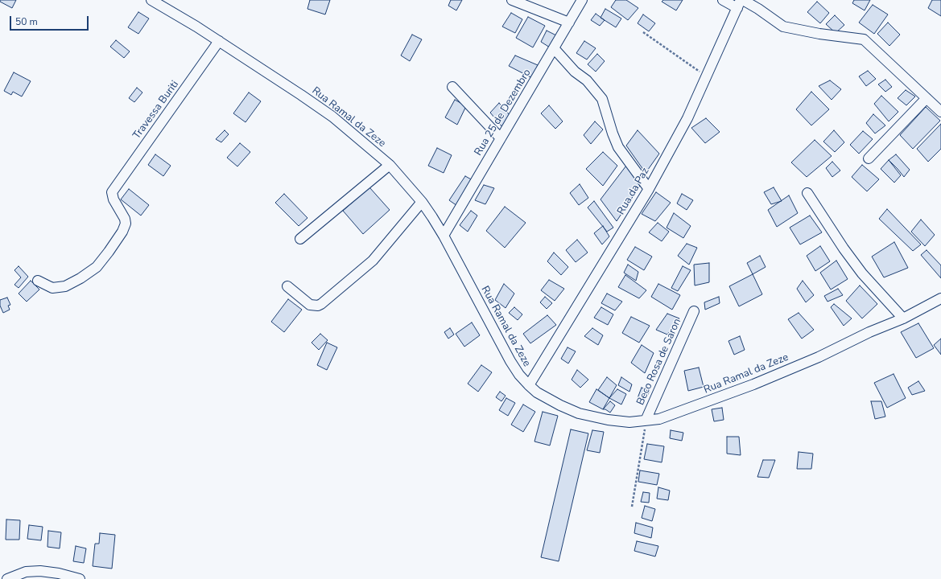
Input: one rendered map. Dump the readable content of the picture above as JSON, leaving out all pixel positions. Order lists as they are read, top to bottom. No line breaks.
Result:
{"streets":{"street":["Travessa Buriti","Rua 25 de Dezembro","Rua Ramal da Zeze","Rua da Paz","Beco Rosa de Saron"]},"crossings":[["Travessa Buriti","Rua Ramal da Zeze"],["Rua 25 de Dezembro","Rua Ramal da Zeze"],["Rua Ramal da Zeze","Rua da Paz"],["Rua Ramal da Zeze","Beco Rosa de Saron"]],"scale_bar":"50 m"}
